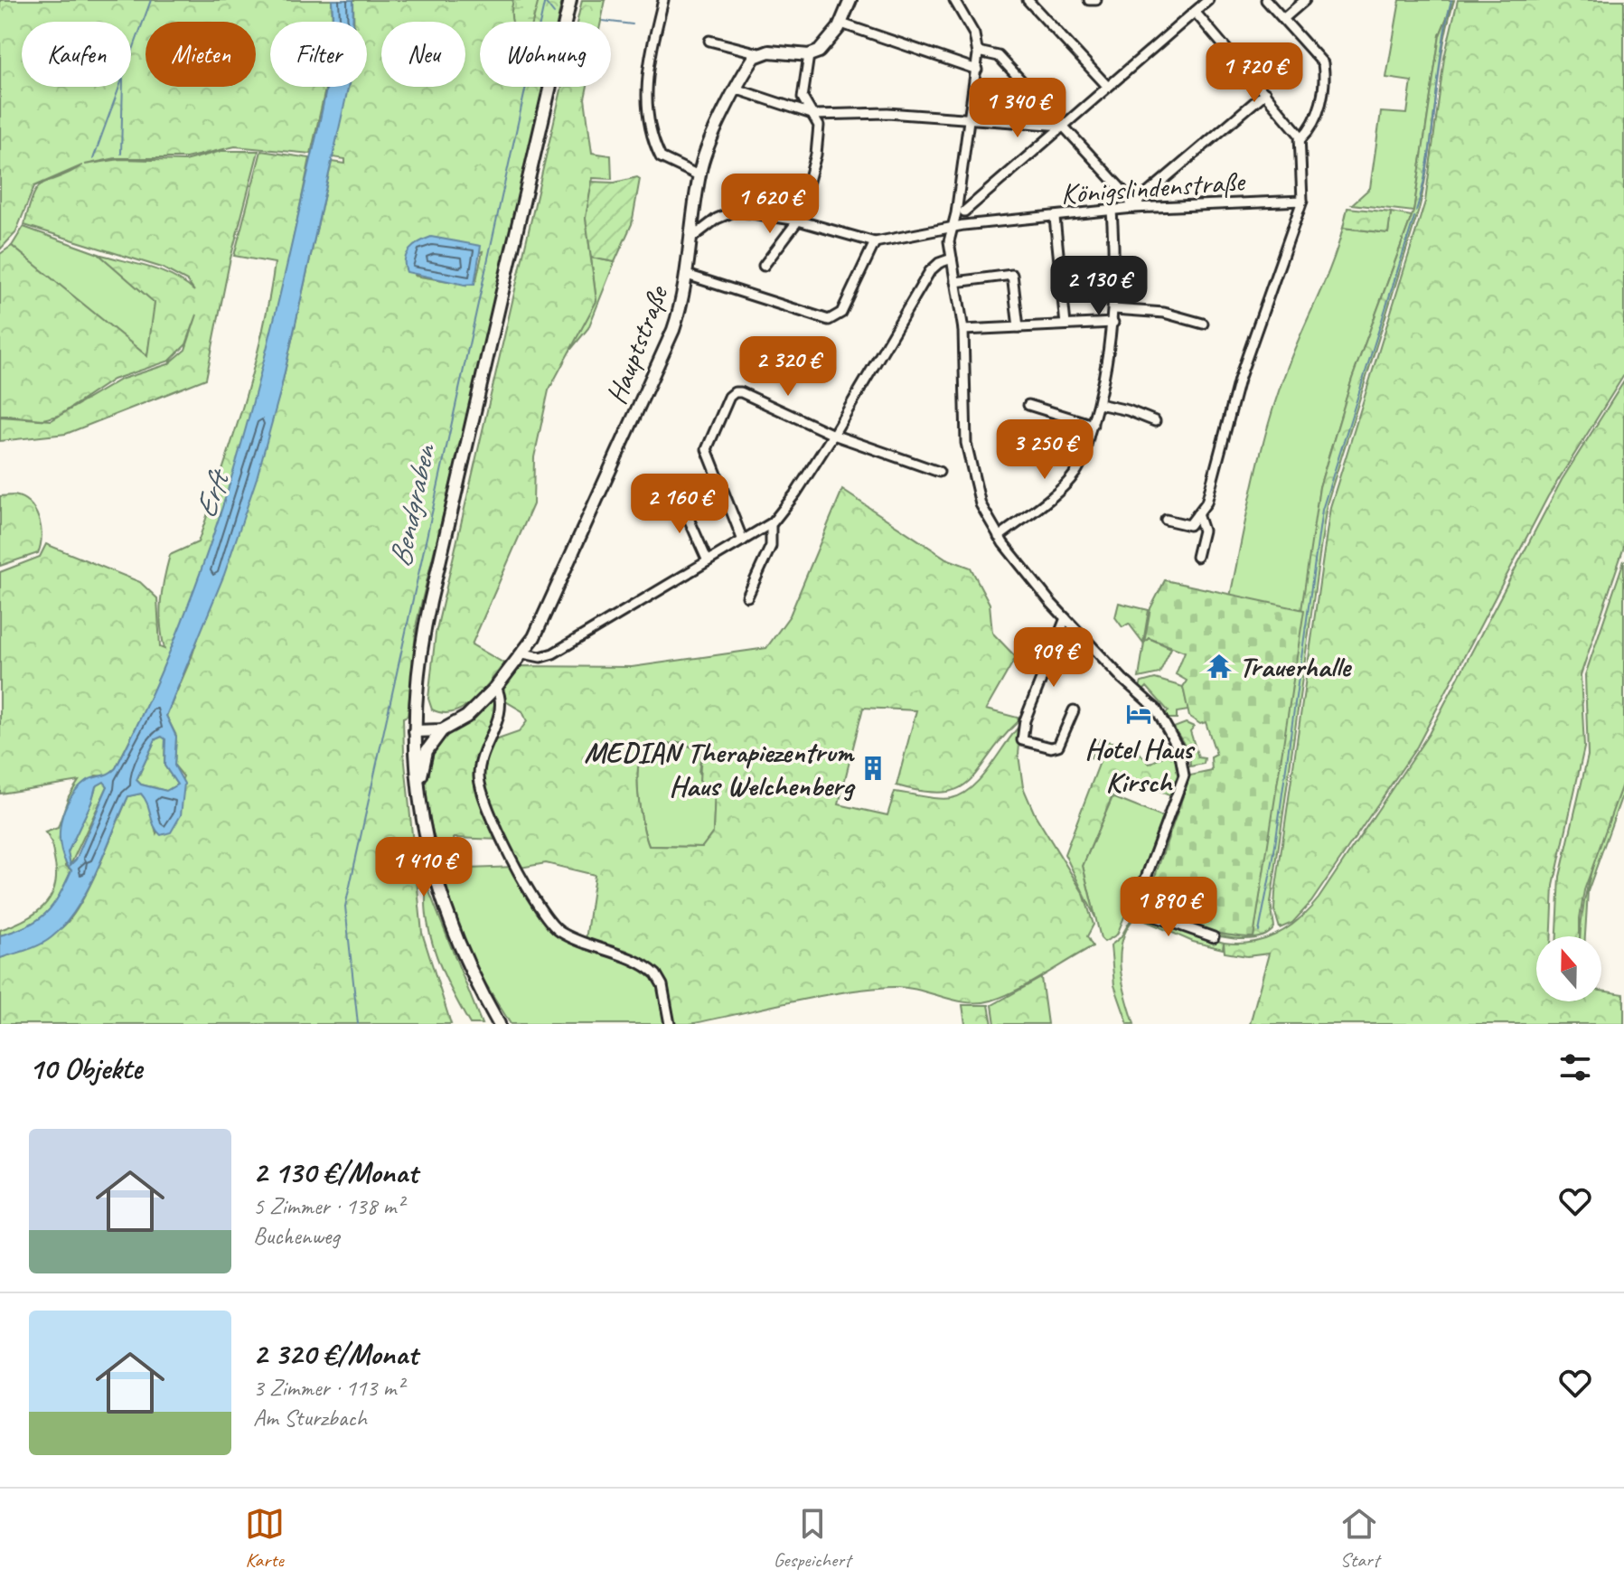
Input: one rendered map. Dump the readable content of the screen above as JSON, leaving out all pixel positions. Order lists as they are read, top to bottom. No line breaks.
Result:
{"streets":{"main road":["Hauptstraße"],"street":["Königslindenstraße"]},"crossings":[["Königslindenstraße","Hauptstraße"]],"water":["Erft","Bendgraben"],"places":{"temple":["Trauerhalle"],"hotel":["Hotel Haus Kirsch"],"building":["MEDIAN Therapiezentrum Haus Welchenberg"]},"north":"top","page":{"chip":["Kaufen","Mieten","Filter","Neu","Wohnung"],"price":["1 720 €","1 340 €","1 620 €","2 130 €","2 320 €","3 250 €","2 160 €","909 €","1 410 €","1 890 €"],"heading":"10 Objekte","list":[{"name":"2 130 €/Monat","note":"5 Zimmer · 138 m² · Buchenweg"},{"name":"2 320 €/Monat","note":"3 Zimmer · 113 m² · Am Sturzbach"}],"tabs":["Karte","Gespeichert","Start"]}}
